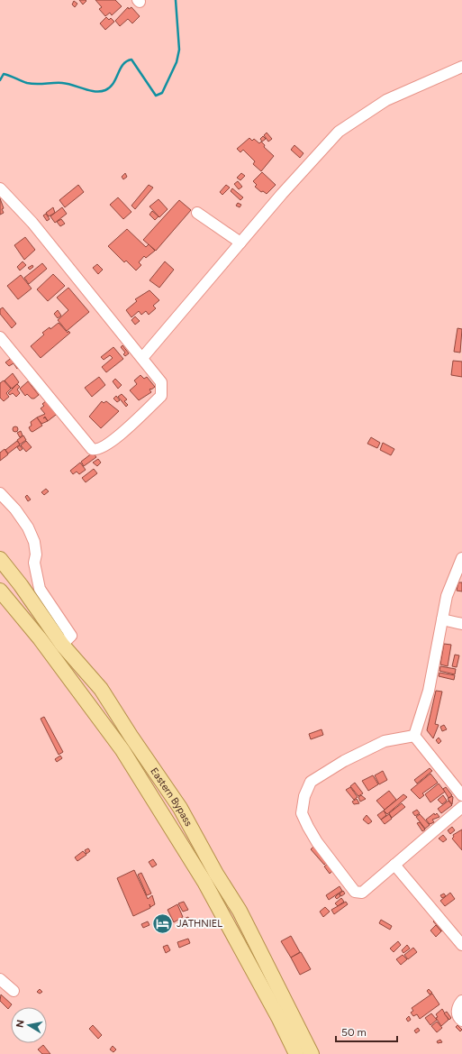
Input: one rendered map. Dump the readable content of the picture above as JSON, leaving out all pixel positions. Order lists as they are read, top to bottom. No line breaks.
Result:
{"streets":{"main road":["Eastern Bypass"]},"places":{"hotel":["JATHNIEL"]},"scale_bar":"50 m","north":"left"}
